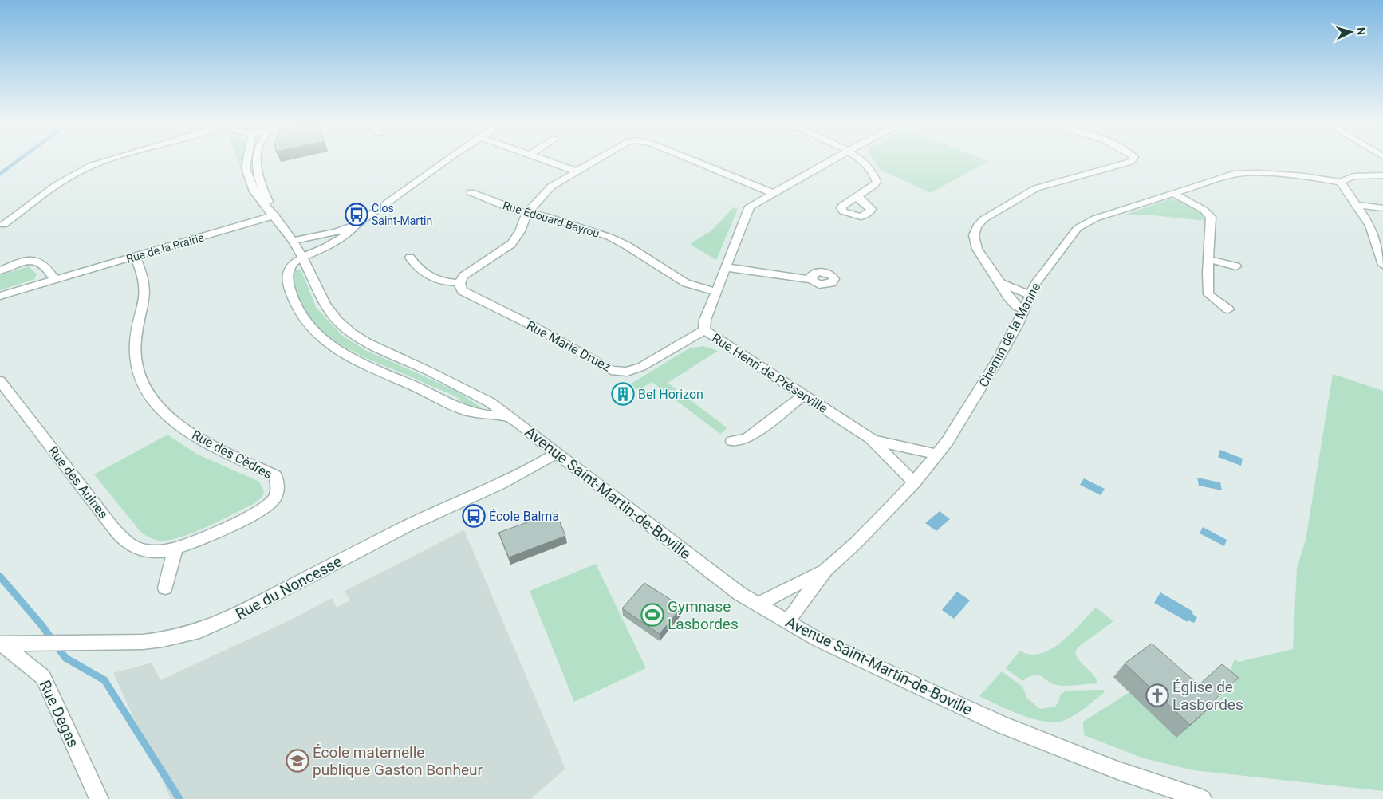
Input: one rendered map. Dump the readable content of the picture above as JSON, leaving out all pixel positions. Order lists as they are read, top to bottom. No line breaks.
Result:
{"streets":{"street":["Rue Édouard Bayrou","Rue de la Prairie","Chemin de la Manne","Rue Marie Druez","Rue Henri de Préserville","Rue des Cèdres","Rue des Aulnes","Avenue Saint-Martin-de-Boville","Rue du Noncesse","Rue Degas"]},"crossings":[["Rue Édouard Bayrou","Rue Henri de Préserville"],["Rue de la Prairie","Rue des Cèdres"],["Rue de la Prairie","Avenue Saint-Martin-de-Boville"],["Chemin de la Manne","Rue Henri de Préserville"],["Chemin de la Manne","Avenue Saint-Martin-de-Boville"],["Rue Marie Druez","Rue Henri de Préserville"],["Rue des Cèdres","Rue des Aulnes"],["Avenue Saint-Martin-de-Boville","Rue du Noncesse"],["Rue du Noncesse","Rue Degas"]],"places":{"bus stop":["Clos Saint-Martin","École Balma"],"building":["Bel Horizon"],"sports":["Gymnase Lasbordes"],"church":["Église de Lasbordes"],"school or university":["École maternelle publique Gaston Bonheur"]},"north":"right"}
